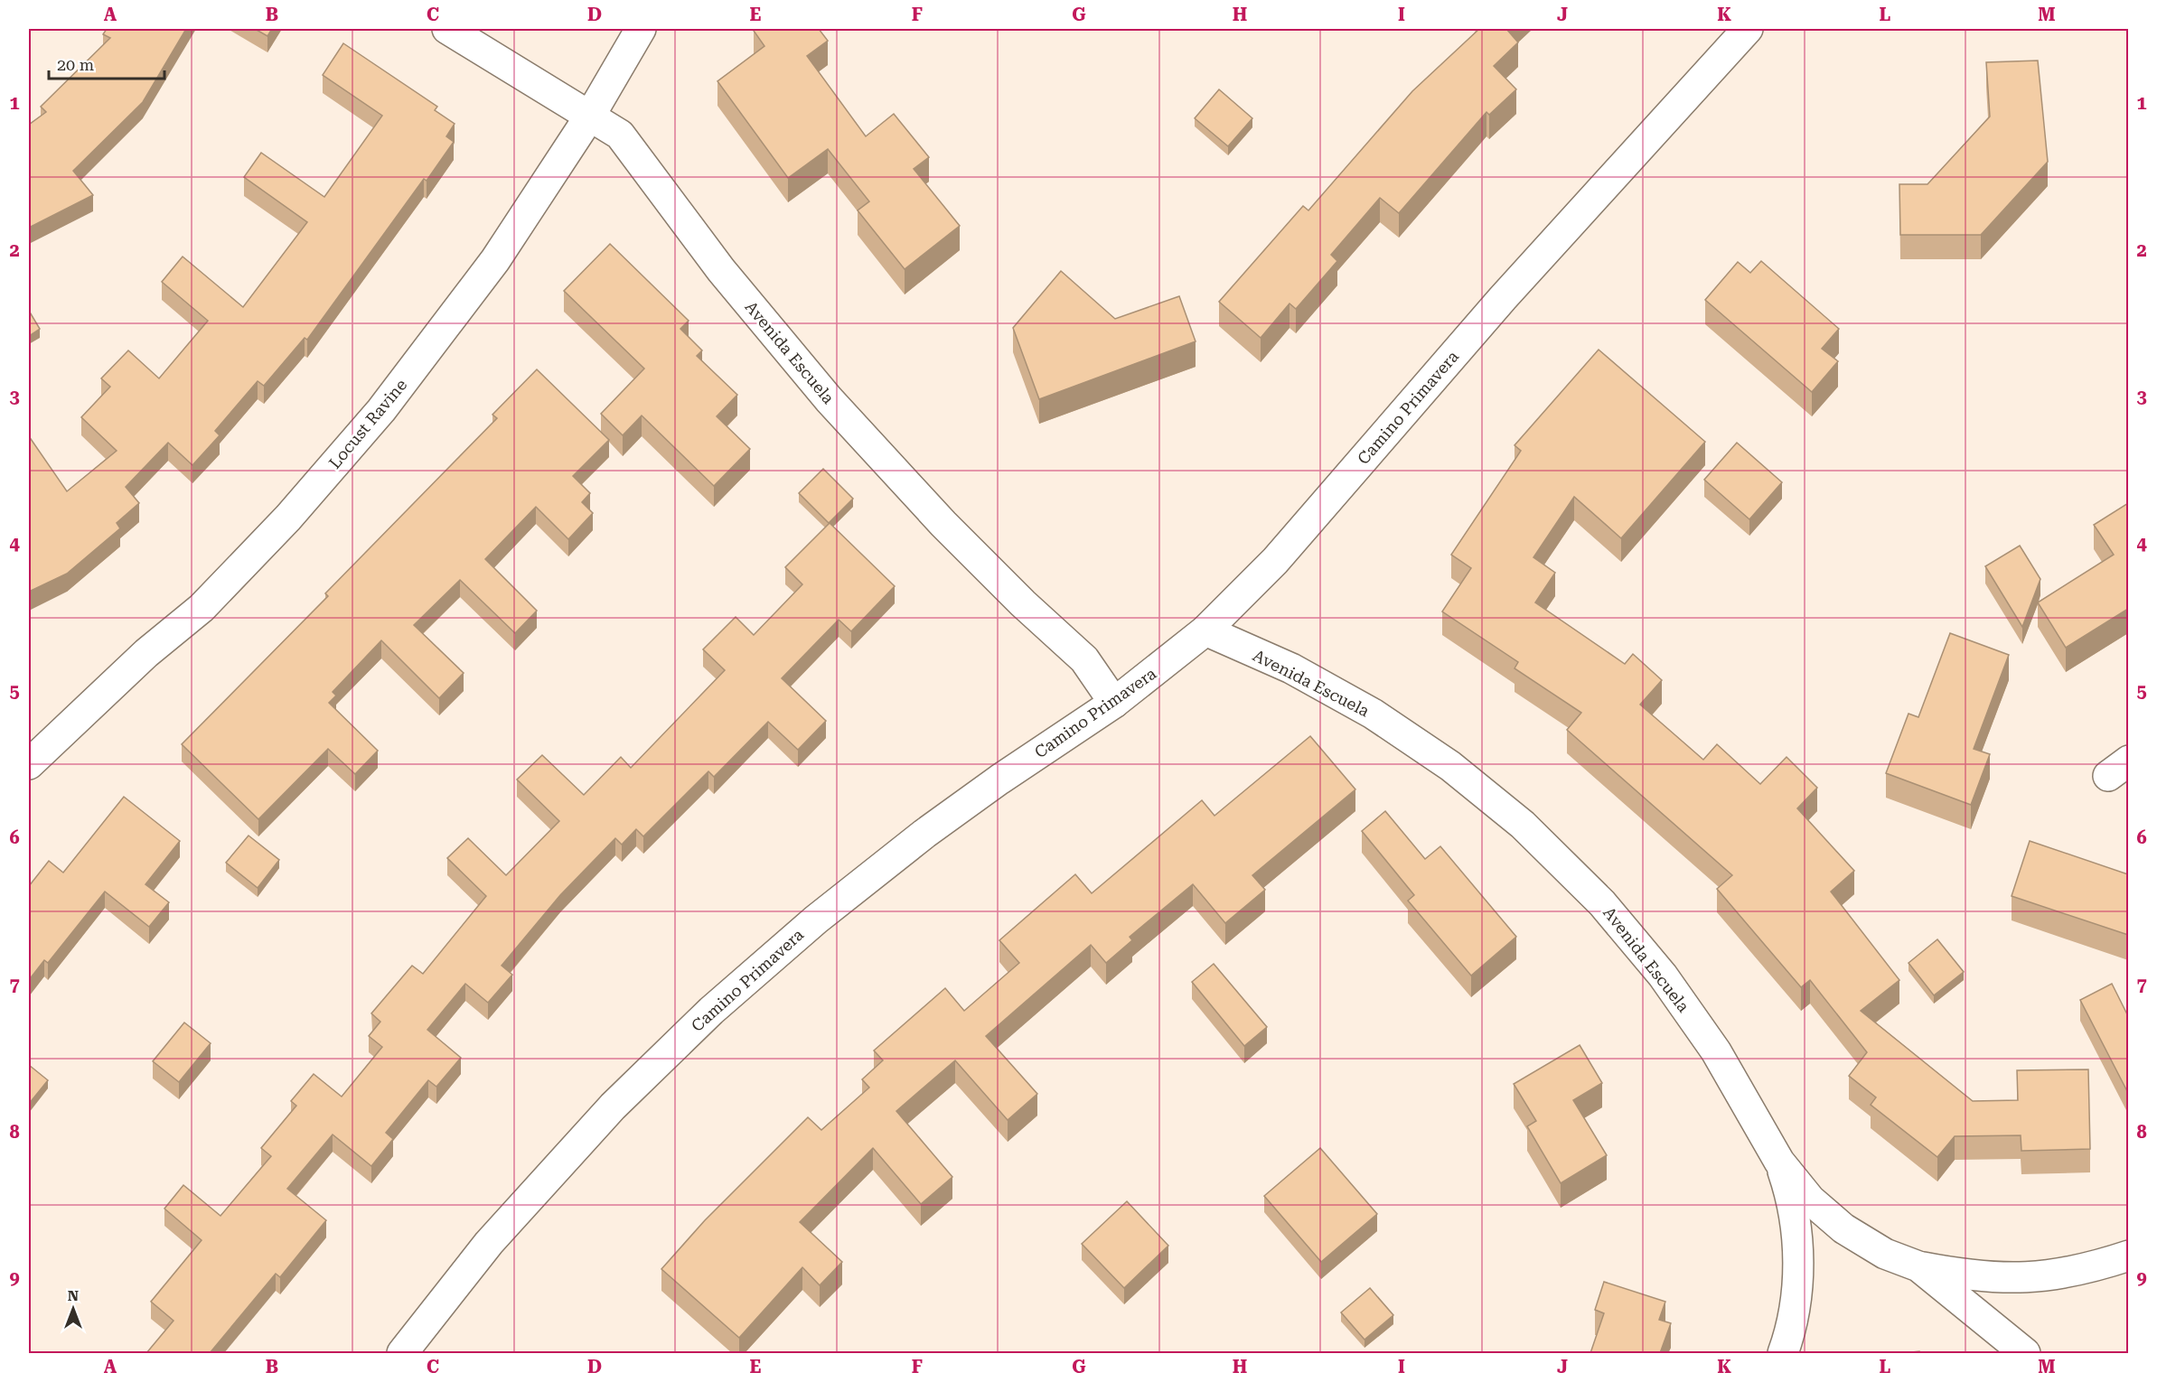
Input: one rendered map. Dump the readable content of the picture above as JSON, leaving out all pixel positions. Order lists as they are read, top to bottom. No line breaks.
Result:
{"streets":{"street":["Avenida Escuela","Camino Primavera","Locust Ravine"]},"crossings":[["Avenida Escuela","Camino Primavera"],["Avenida Escuela","Locust Ravine"]],"scale_bar":"20 m","north":"top","grid":{"columns":["A","B","C","D","E","F","G","H","I","J","K","L","M"],"rows":["1","2","3","4","5","6","7","8","9"]}}
